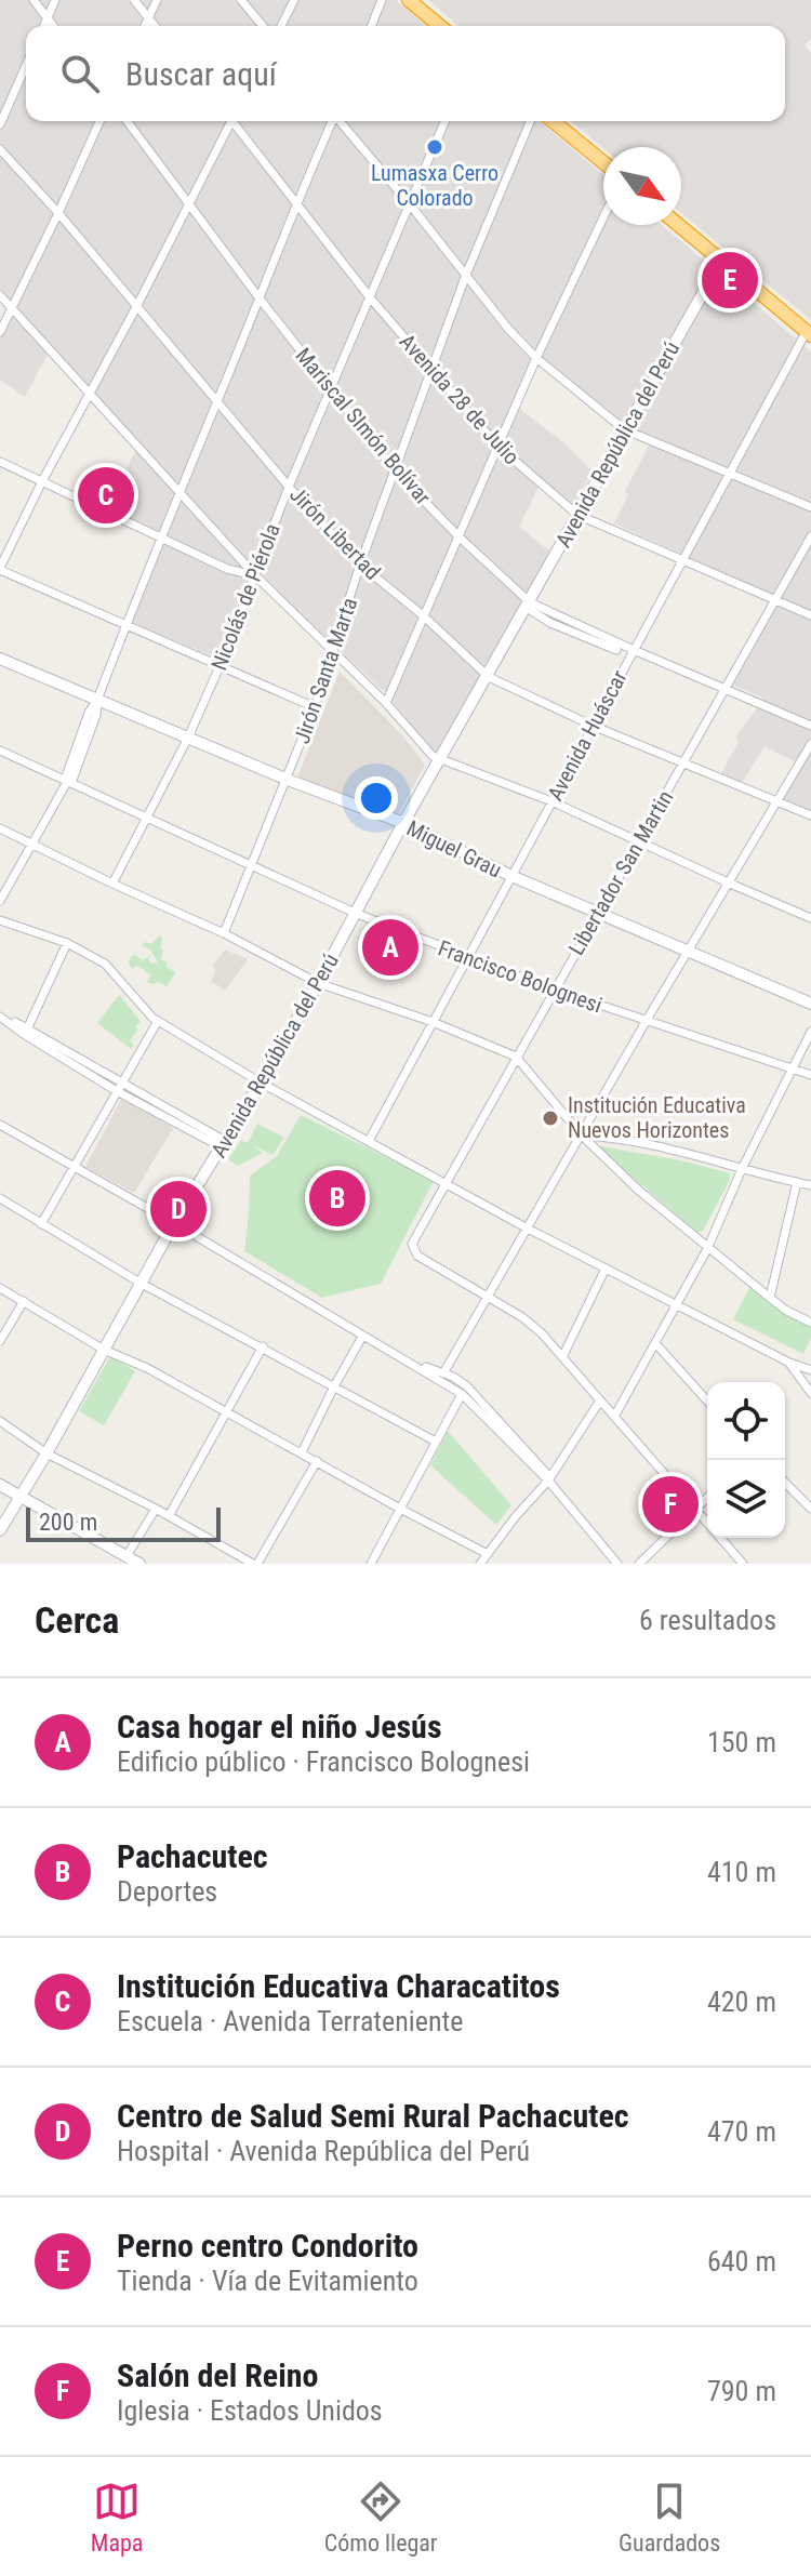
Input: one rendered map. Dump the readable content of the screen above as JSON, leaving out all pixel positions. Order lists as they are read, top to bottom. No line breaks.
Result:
{"streets":{"street":["Avenida 28 de Julio","Mariscal SImón Bolívar","Avenida República del Perú","Jirón Libertad","Nicolás de Piérola","Jirón Santa Marta","Avenida Huáscar","Miguel Grau","Libertador San Martin","Francisco Bolognesi"]},"crossings":[["Avenida 28 de Julio","Avenida República del Perú"],["Avenida 28 de Julio","Nicolás de Piérola"],["Avenida 28 de Julio","Jirón Santa Marta"],["Avenida 28 de Julio","Avenida Huáscar"],["Avenida 28 de Julio","Libertador San Martin"],["Mariscal SImón Bolívar","Avenida República del Perú"],["Mariscal SImón Bolívar","Nicolás de Piérola"],["Mariscal SImón Bolívar","Jirón Santa Marta"],["Mariscal SImón Bolívar","Avenida Huáscar"],["Mariscal SImón Bolívar","Libertador San Martin"],["Avenida República del Perú","Jirón Libertad"],["Avenida República del Perú","Miguel Grau"],["Avenida República del Perú","Francisco Bolognesi"],["Jirón Libertad","Nicolás de Piérola"],["Jirón Libertad","Jirón Santa Marta"],["Jirón Libertad","Avenida Huáscar"],["Jirón Libertad","Libertador San Martin"],["Nicolás de Piérola","Miguel Grau"],["Nicolás de Piérola","Francisco Bolognesi"],["Jirón Santa Marta","Miguel Grau"],["Jirón Santa Marta","Francisco Bolognesi"],["Avenida Huáscar","Miguel Grau"],["Avenida Huáscar","Francisco Bolognesi"],["Miguel Grau","Libertador San Martin"],["Libertador San Martin","Francisco Bolognesi"]],"places":["Lumasxa Cerro Colorado","Institución Educativa Nuevos Horizontes"],"scale_bar":"200 m","north":"bottom right","page":{"search":"Buscar aquí","pins":["E","C","A","B","D","F"],"scale":"200 m","heading":["Cerca","6 resultados"],"list":[{"mark":"A","name":"Casa hogar el niño Jesús","note":"Edificio público · Francisco Bolognesi","value":"150 m"},{"mark":"B","name":"Pachacutec","note":"Deportes","value":"410 m"},{"mark":"C","name":"Institución Educativa Characatitos","note":"Escuela · Avenida Terrateniente","value":"420 m"},{"mark":"D","name":"Centro de Salud Semi Rural Pachacutec","note":"Hospital · Avenida República del Perú","value":"470 m"},{"mark":"E","name":"Perno centro Condorito","note":"Tienda · Vía de Evitamiento","value":"640 m"},{"mark":"F","name":"Salón del Reino","note":"Iglesia · Estados Unidos","value":"790 m"}],"nav":["Mapa","Cómo llegar","Guardados"]}}
